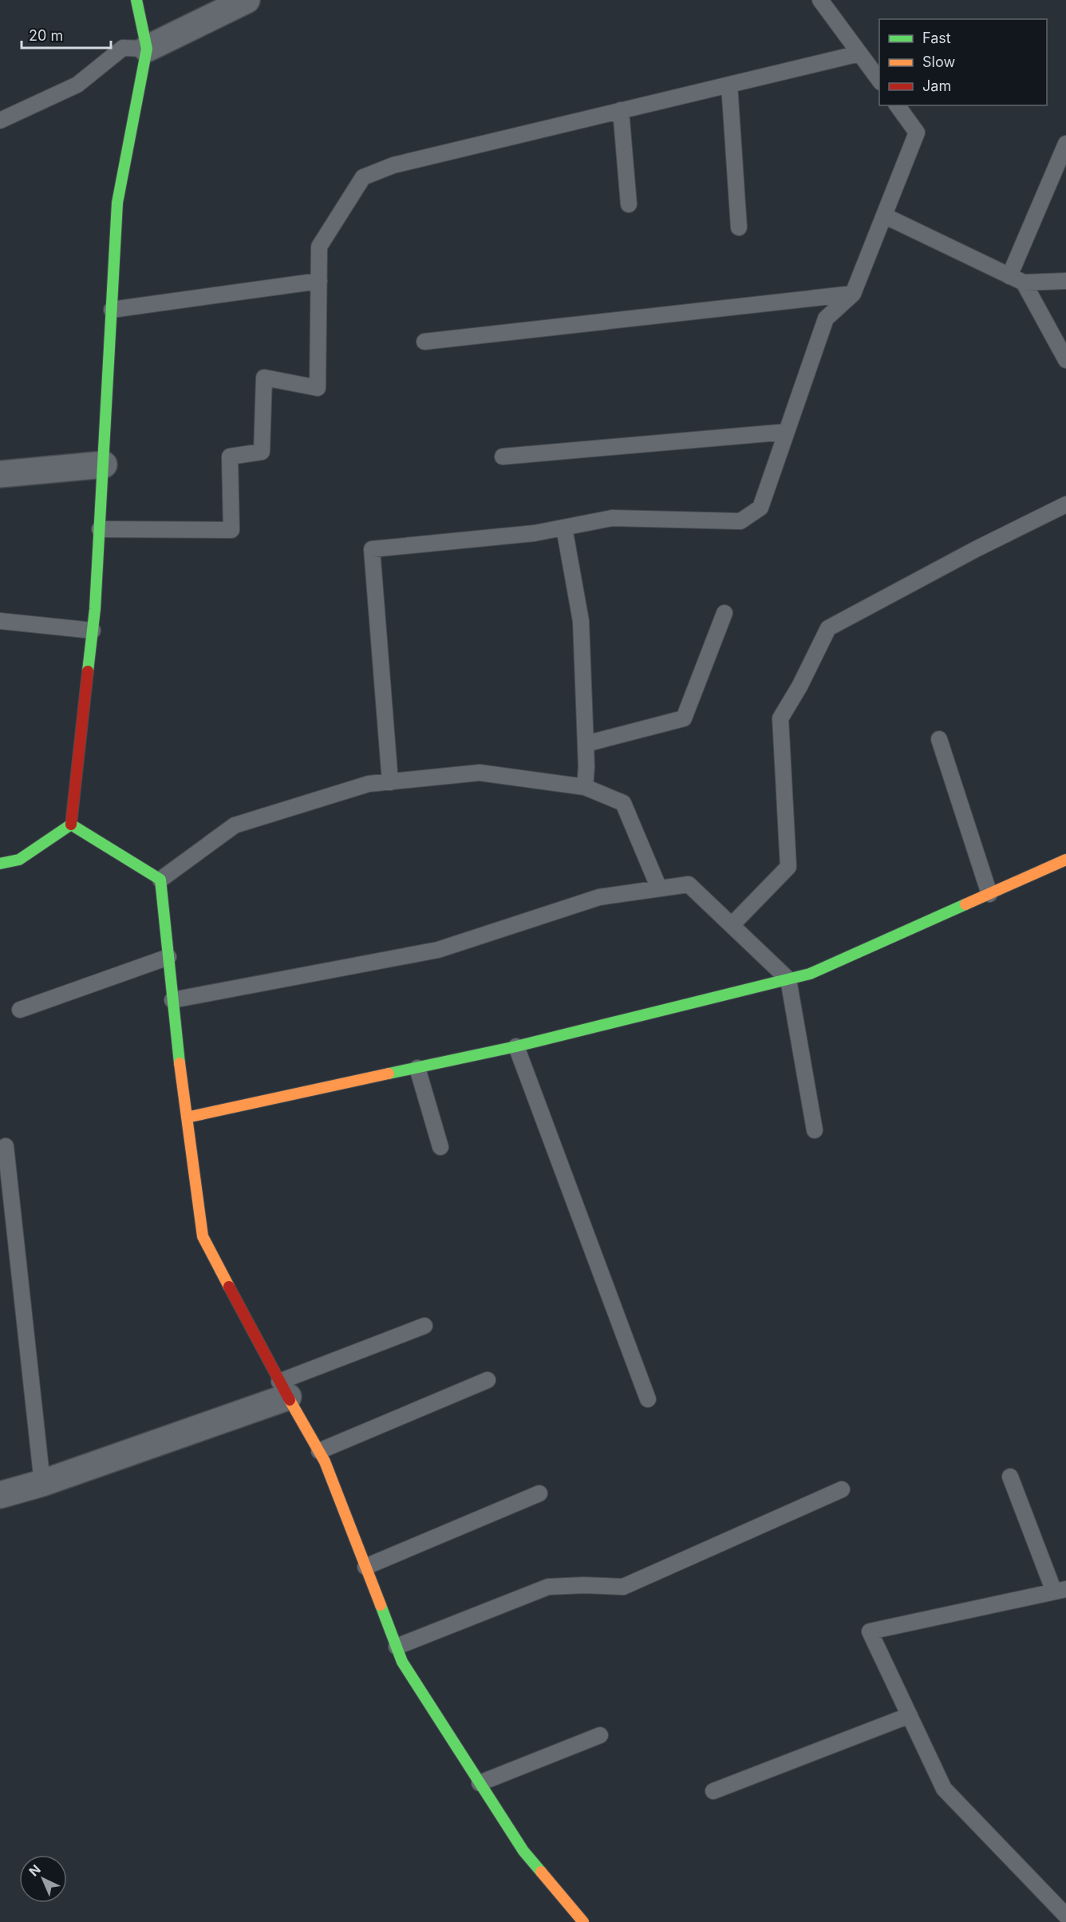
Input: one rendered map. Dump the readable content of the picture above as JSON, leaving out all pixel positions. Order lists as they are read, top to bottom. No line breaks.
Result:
{"legend":["Fast","Slow","Jam"],"scale_bar":"20 m","north":"top left"}
